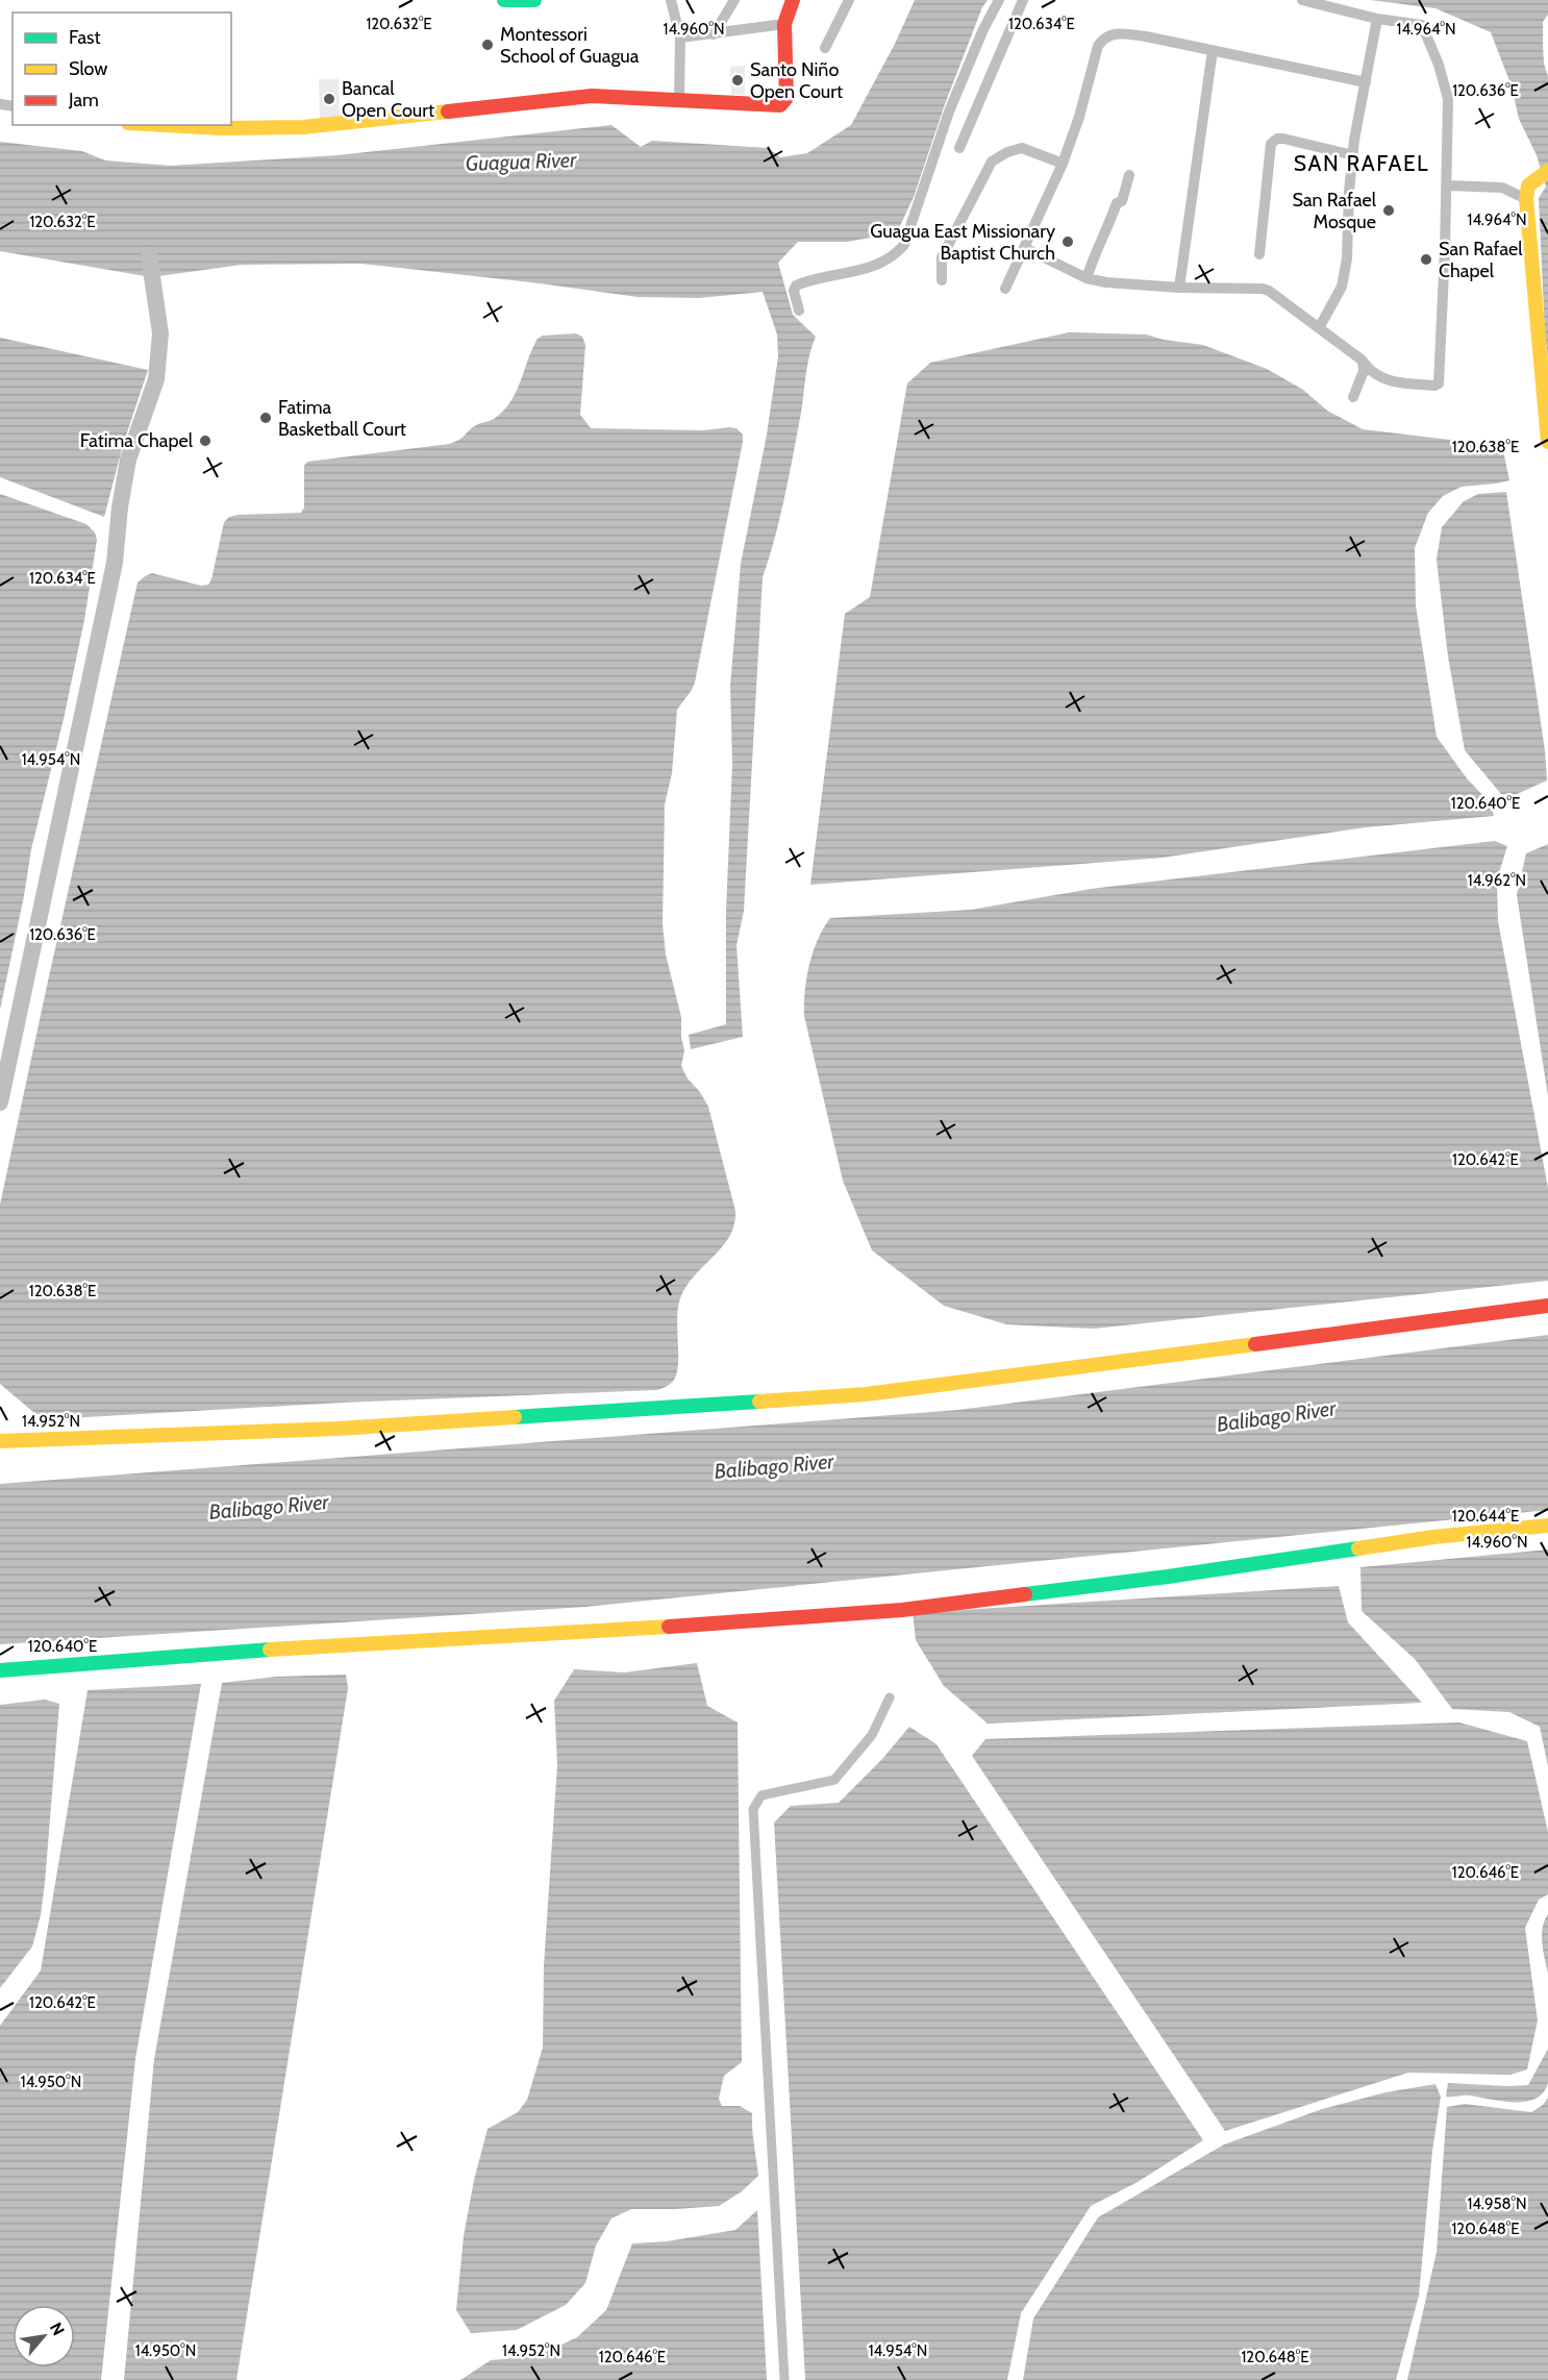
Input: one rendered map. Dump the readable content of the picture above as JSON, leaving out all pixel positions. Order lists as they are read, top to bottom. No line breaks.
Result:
{"districts":["SAN RAFAEL"],"water":["Guagua River","Balibago River"],"places":["Montessori School of Guagua","Santo Niño Open Court","Bancal Open Court","San Rafael Mosque","Guagua East Missionary Baptist Church","San Rafael Chapel","Fatima Basketball Court","Fatima Chapel"],"legend":["Fast","Slow","Jam"],"north":"top right","coordinates":["120.632°E","120.634°E","14.960°N","14.964°N","120.636°E","120.638°E","14.954°N","120.640°E","14.962°N","120.642°E","14.952°N","120.644°E","120.646°E","14.950°N","14.958°N","120.648°E"]}
